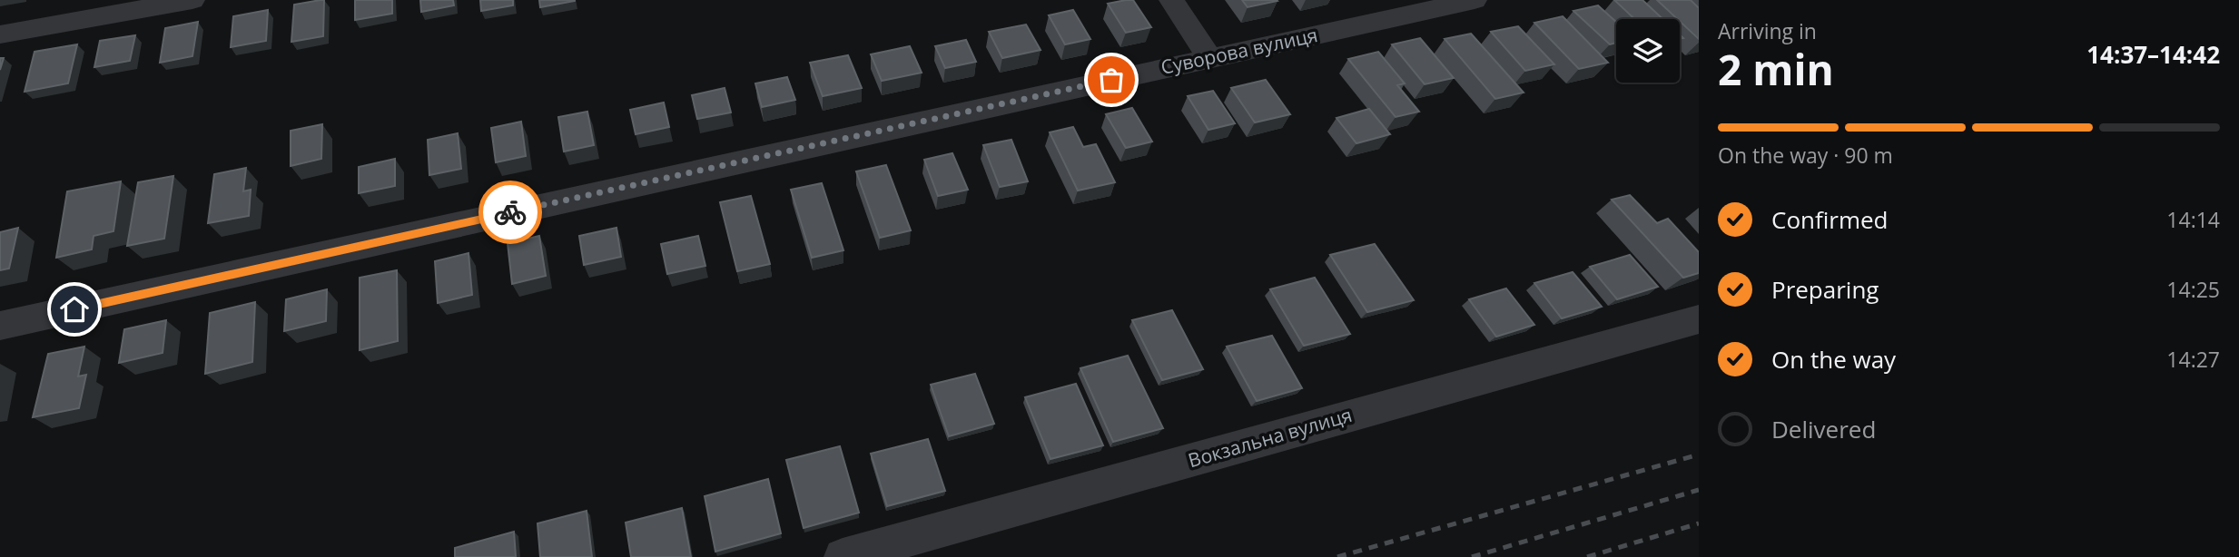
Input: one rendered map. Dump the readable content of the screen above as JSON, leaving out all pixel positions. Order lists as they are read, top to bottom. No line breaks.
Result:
{"streets":{"street":["Суворова вулиця","Вокзальна вулиця"]},"page":{"heading":["2 min","Arriving in","14:37–14:42"],"bar":"On the way · 90 m","list":[["Confirmed","14:14"],["Preparing","14:25"],["On the way","14:27"],"Delivered"]}}
